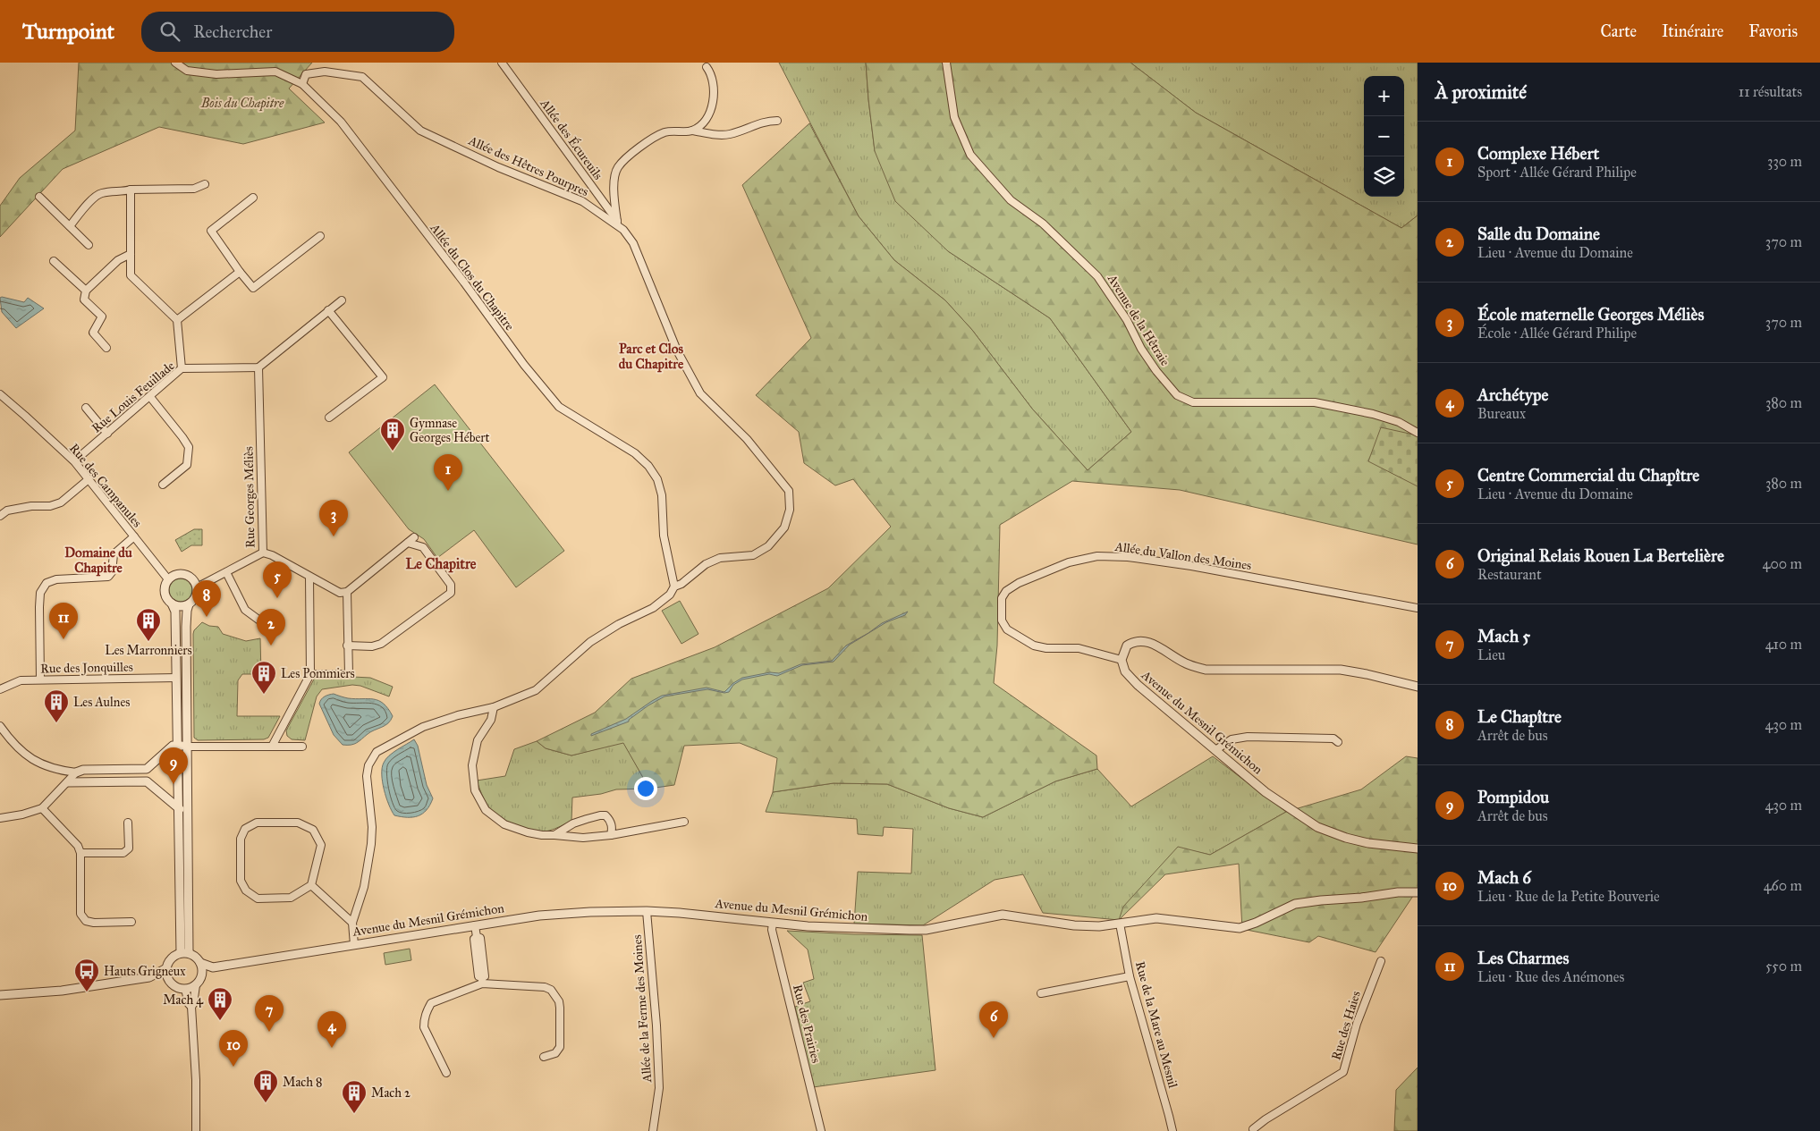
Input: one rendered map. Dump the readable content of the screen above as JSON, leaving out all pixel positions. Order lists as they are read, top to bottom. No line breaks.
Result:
{"streets":{"street":["Allée des Écureuils","Allée des Hêtres Pourpres","Allée du Clos du Chapitre","Avenue de la Hêtraie","Rue Louis Feuillade","Rue des Campanules","Rue Georges Méliès","Allée du Vallon des Moines","Rue des Jonquilles","Avenue du Mesnil Grémichon","Allée de la Ferme des Moines","Rue des Prairies","Rue de la Mare au Mesnil","Rue des Haies"]},"crossings":[["Allée des Écureuils","Allée des Hêtres Pourpres"],["Allée des Hêtres Pourpres","Allée du Clos du Chapitre"],["Rue Louis Feuillade","Rue Georges Méliès"],["Rue des Campanules","Rue Georges Méliès"],["Allée du Vallon des Moines","Avenue du Mesnil Grémichon"],["Avenue du Mesnil Grémichon","Allée de la Ferme des Moines"],["Avenue du Mesnil Grémichon","Rue des Prairies"],["Avenue du Mesnil Grémichon","Rue de la Mare au Mesnil"]],"districts":["Parc et Clos du Chapitre","Domaine du Chapitre","Le Chapitre"],"parks":["Bois du Chapitre"],"places":{"building":["Gymnase Georges Hébert","Les Marronniers","Les Pommiers","Les Aulnes","Mach 4","Mach 8","Mach 2"],"bus stop":["Hauts Grigneux"]},"page":{"header":"Turnpoint","search":"Rechercher","nav":["Carte","Itinéraire","Favoris"],"heading":["À proximité","11 résultats"],"map_buttons":["+","−"],"list":[{"mark":"1","name":"Complexe Hébert","note":"Sport · Allée Gérard Philipe","value":"330 m"},{"mark":"2","name":"Salle du Domaine","note":"Lieu · Avenue du Domaine","value":"370 m"},{"mark":"3","name":"École maternelle Georges Méliès","note":"École · Allée Gérard Philipe","value":"370 m"},{"mark":"4","name":"Archétype","note":"Bureaux","value":"380 m"},{"mark":"5","name":"Centre Commercial du Chapître","note":"Lieu · Avenue du Domaine","value":"380 m"},{"mark":"6","name":"Original Relais Rouen La Bertelière","note":"Restaurant","value":"400 m"},{"mark":"7","name":"Mach 5","note":"Lieu","value":"410 m"},{"mark":"8","name":"Le Chapître","note":"Arrêt de bus","value":"430 m"},{"mark":"9","name":"Pompidou","note":"Arrêt de bus","value":"430 m"},{"mark":"10","name":"Mach 6","note":"Lieu · Rue de la Petite Bouverie","value":"460 m"},{"mark":"11","name":"Les Charmes","note":"Lieu · Rue des Anémones","value":"550 m"}],"pins":["1","3","5","8","11","2","9","7","6","4","10"]}}
